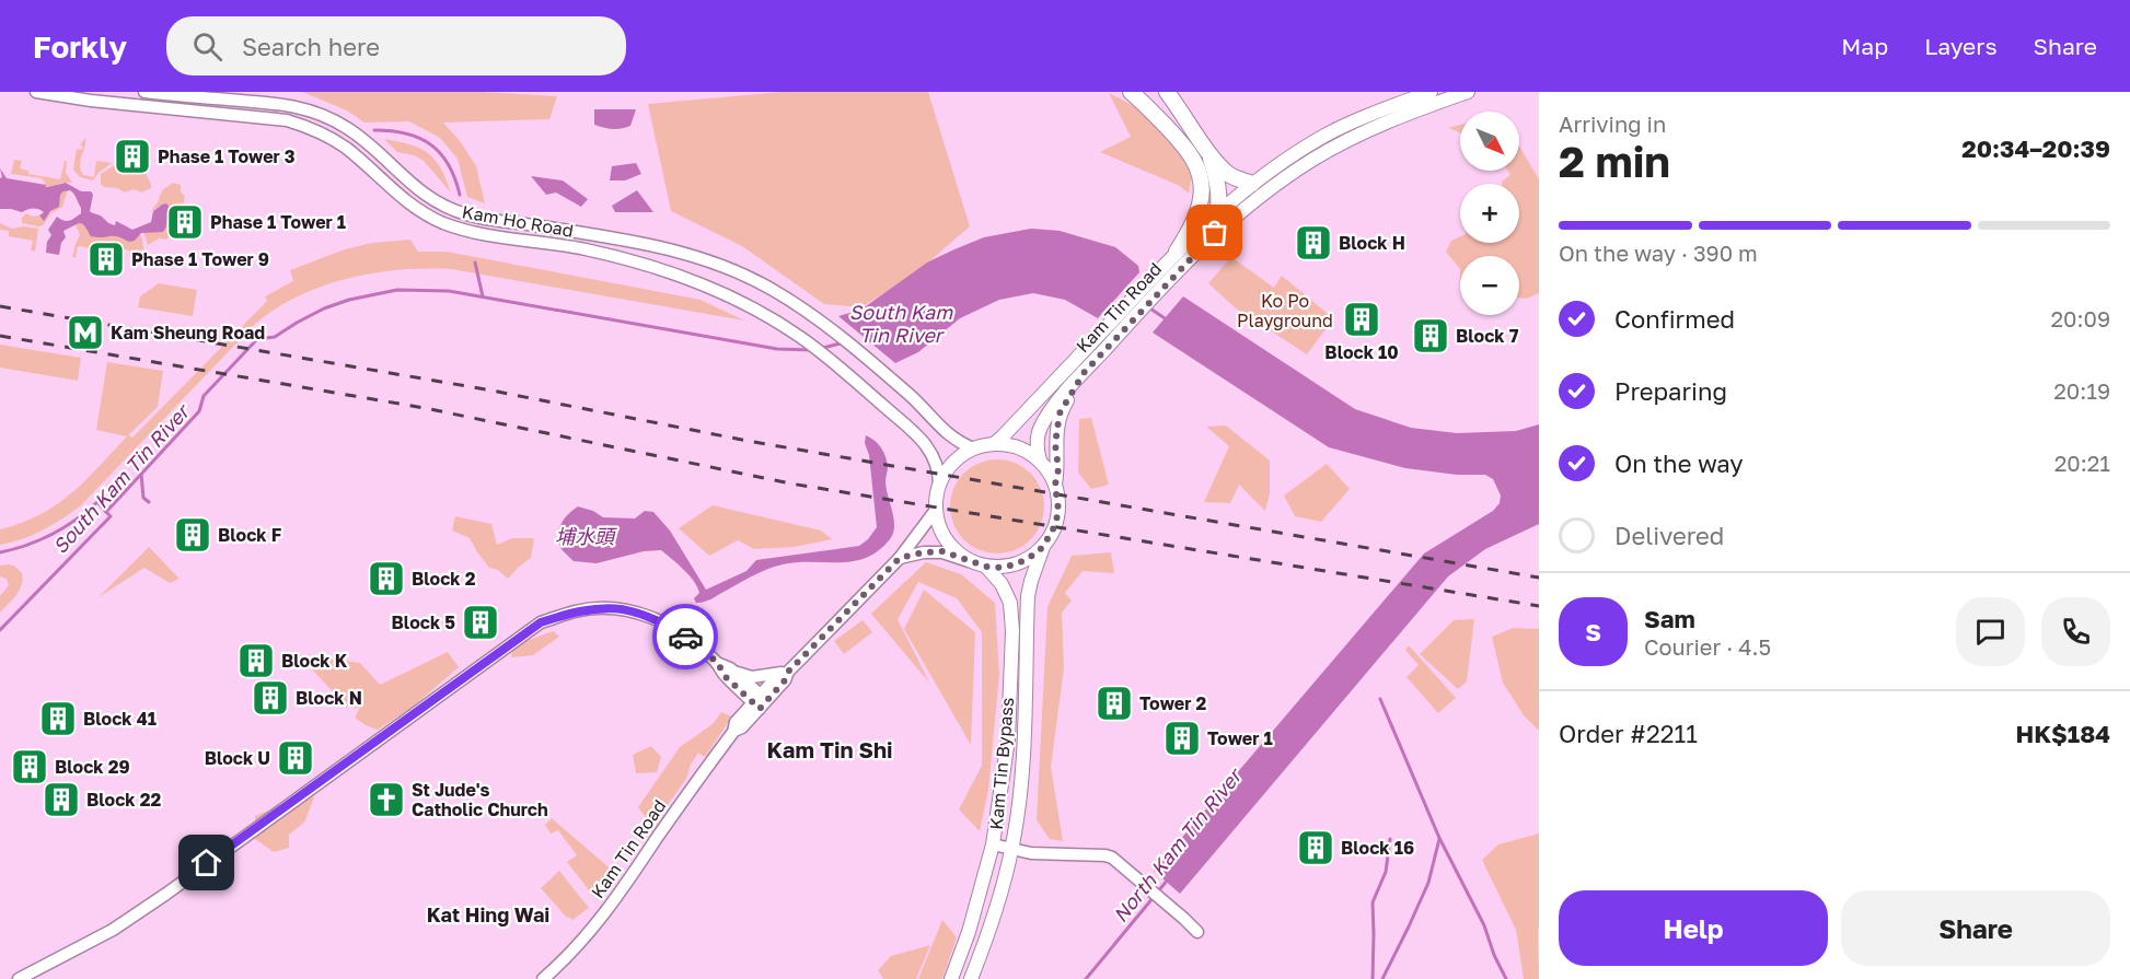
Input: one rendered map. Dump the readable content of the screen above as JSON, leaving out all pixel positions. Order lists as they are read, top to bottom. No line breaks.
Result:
{"streets":{"main road":["Kam Ho Road","Kam Tin Road","Kam Tin Bypass"]},"crossings":[["Kam Ho Road","Kam Tin Road"],["Kam Ho Road","Kam Tin Bypass"],["Kam Tin Road","Kam Tin Bypass"]],"districts":["Kam Tin Shi","Kat Hing Wai"],"water":["South Kam Tin River","埔水頭","North Kam Tin River"],"parks":["Ko Po Playground"],"places":{"building":["Phase 1 Tower 3","Phase 1 Tower 1","Block H","Phase 1 Tower 9","Block 10","Block 7","Block F","Block 2","Block 5","Block K","Block N","Tower 2","Block 41","Tower 1","Block U","Block 29","Block 22","Block 16"],"metro station":["Kam Sheung Road"],"church":["St Jude's Catholic Church"]},"north":"bottom right","page":{"header":"Forkly","search":"Search here","nav":["Map","Layers","Share"],"heading":["2 min","Arriving in","20:34–20:39"],"panel":["Sam","Courier · 4.5","Order #2211","HK$184"],"map_buttons":["+","−"],"bar":"On the way · 390 m","list":[["Confirmed","20:09"],["Preparing","20:19"],["On the way","20:21"],"Delivered"],"round":"S","buttons":["Help","Share"]}}
